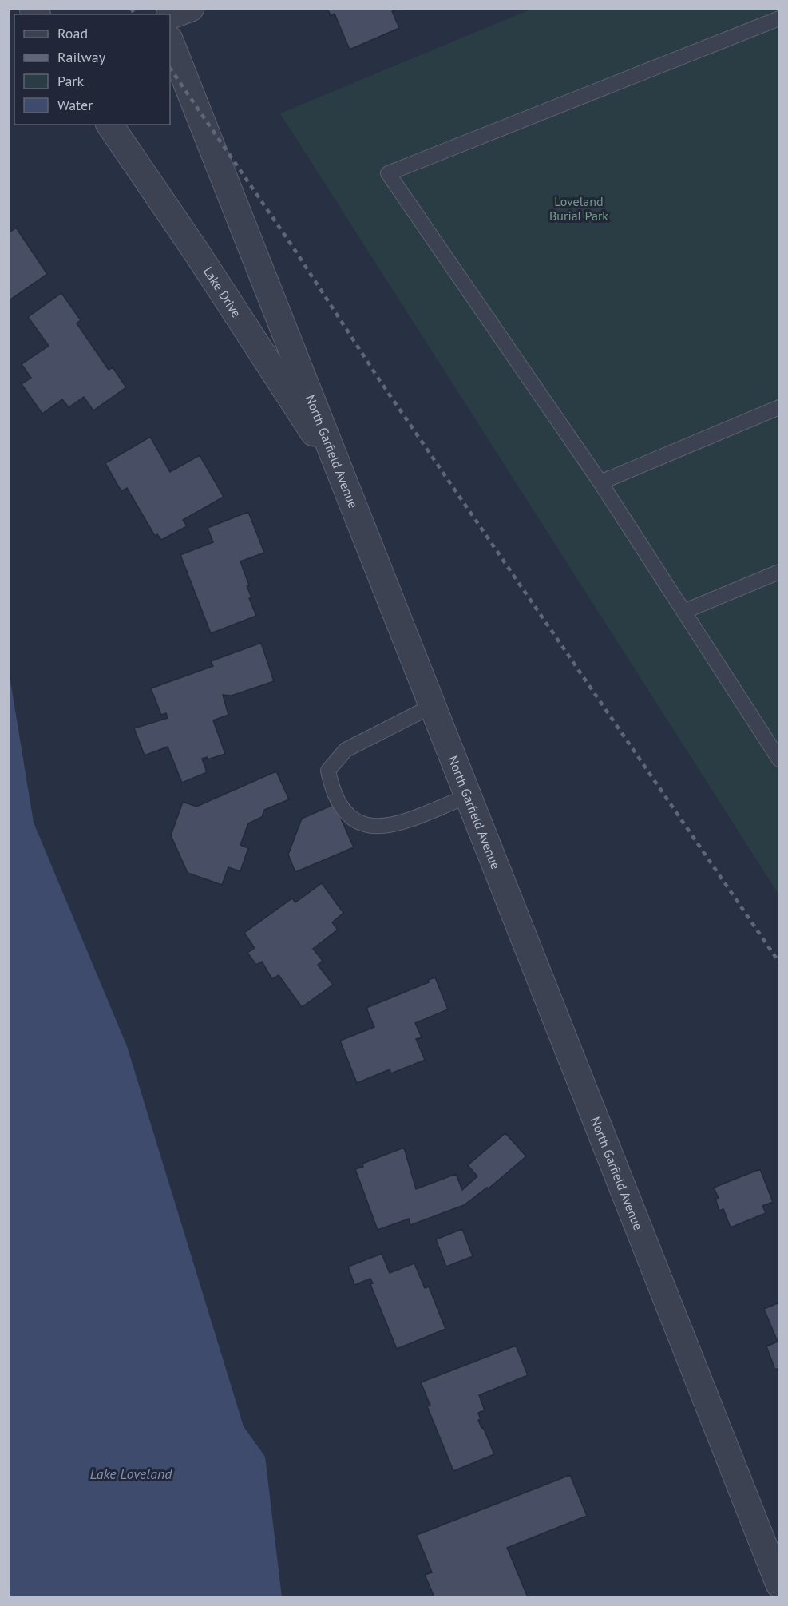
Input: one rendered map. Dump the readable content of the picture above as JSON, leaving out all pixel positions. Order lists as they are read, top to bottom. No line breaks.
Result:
{"streets":{"street":["Lake Drive","North Garfield Avenue"]},"crossings":[["Lake Drive","North Garfield Avenue"]],"water":["Lake Loveland"],"parks":["Loveland Burial Park"],"legend":["Road","Railway","Park","Water"]}
